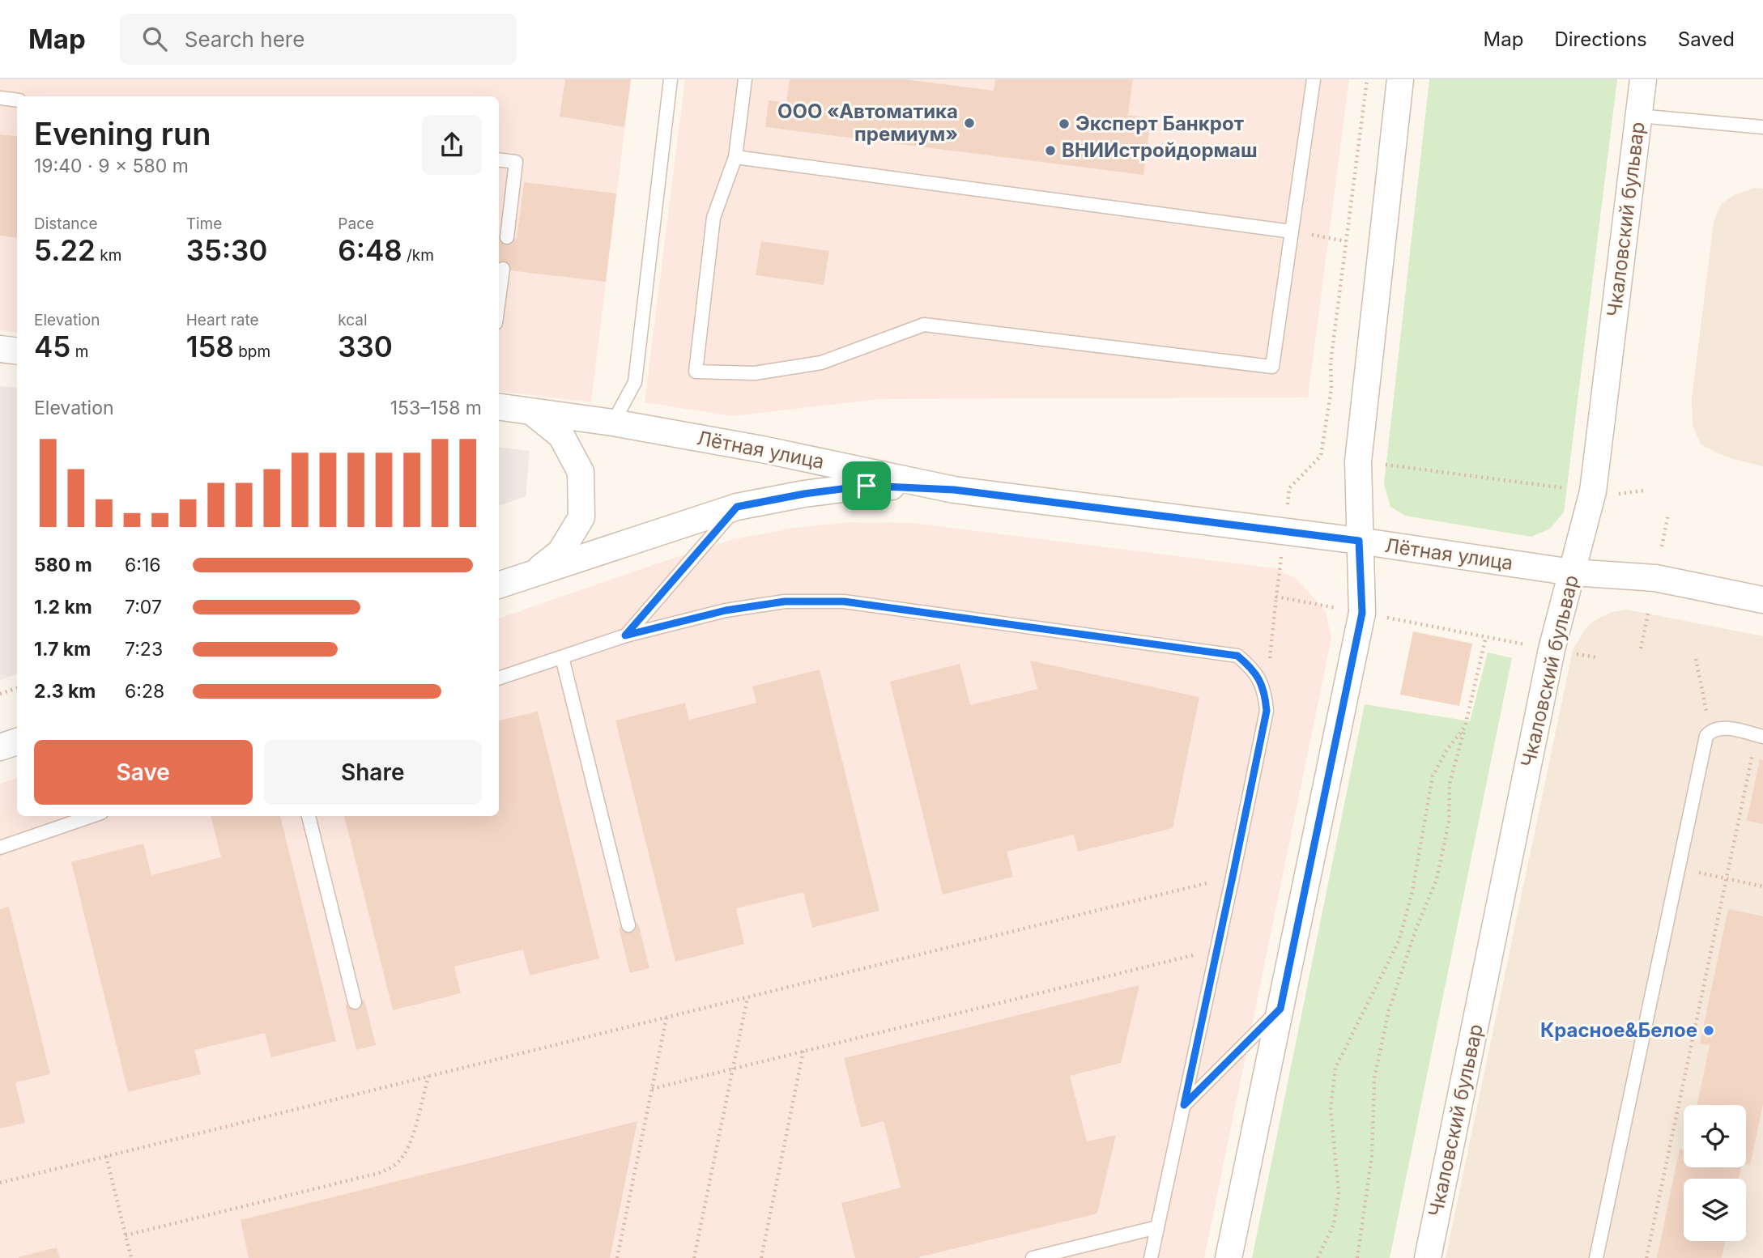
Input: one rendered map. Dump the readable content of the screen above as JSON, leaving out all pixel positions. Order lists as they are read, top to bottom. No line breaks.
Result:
{"streets":{"street":["Чкаловский бульвар","Лётная улица"]},"crossings":[["Чкаловский бульвар","Лётная улица"]],"places":["ООО «Автоматика премиум»","Эксперт Банкрот","ВНИИстройдормаш","Красное&Белое"],"page":{"header":"Map","search":"Search here","nav":["Map","Directions","Saved"],"heading":["Evening run","19:40 · 9 × 580 m"],"stats":[["Distance","5.22 km"],["Time","35:30"],["Pace","6:48 /km"],["Elevation","45 m"],["Heart rate","158 bpm"],["kcal","330"]],"chart":["Elevation","153–158 m"],"list":[{"name":"580 m","note":"6:16"},{"name":"1.2 km","note":"7:07"},{"name":"1.7 km","note":"7:23"},{"name":"2.3 km","note":"6:28"}],"buttons":["Save","Share"]}}
